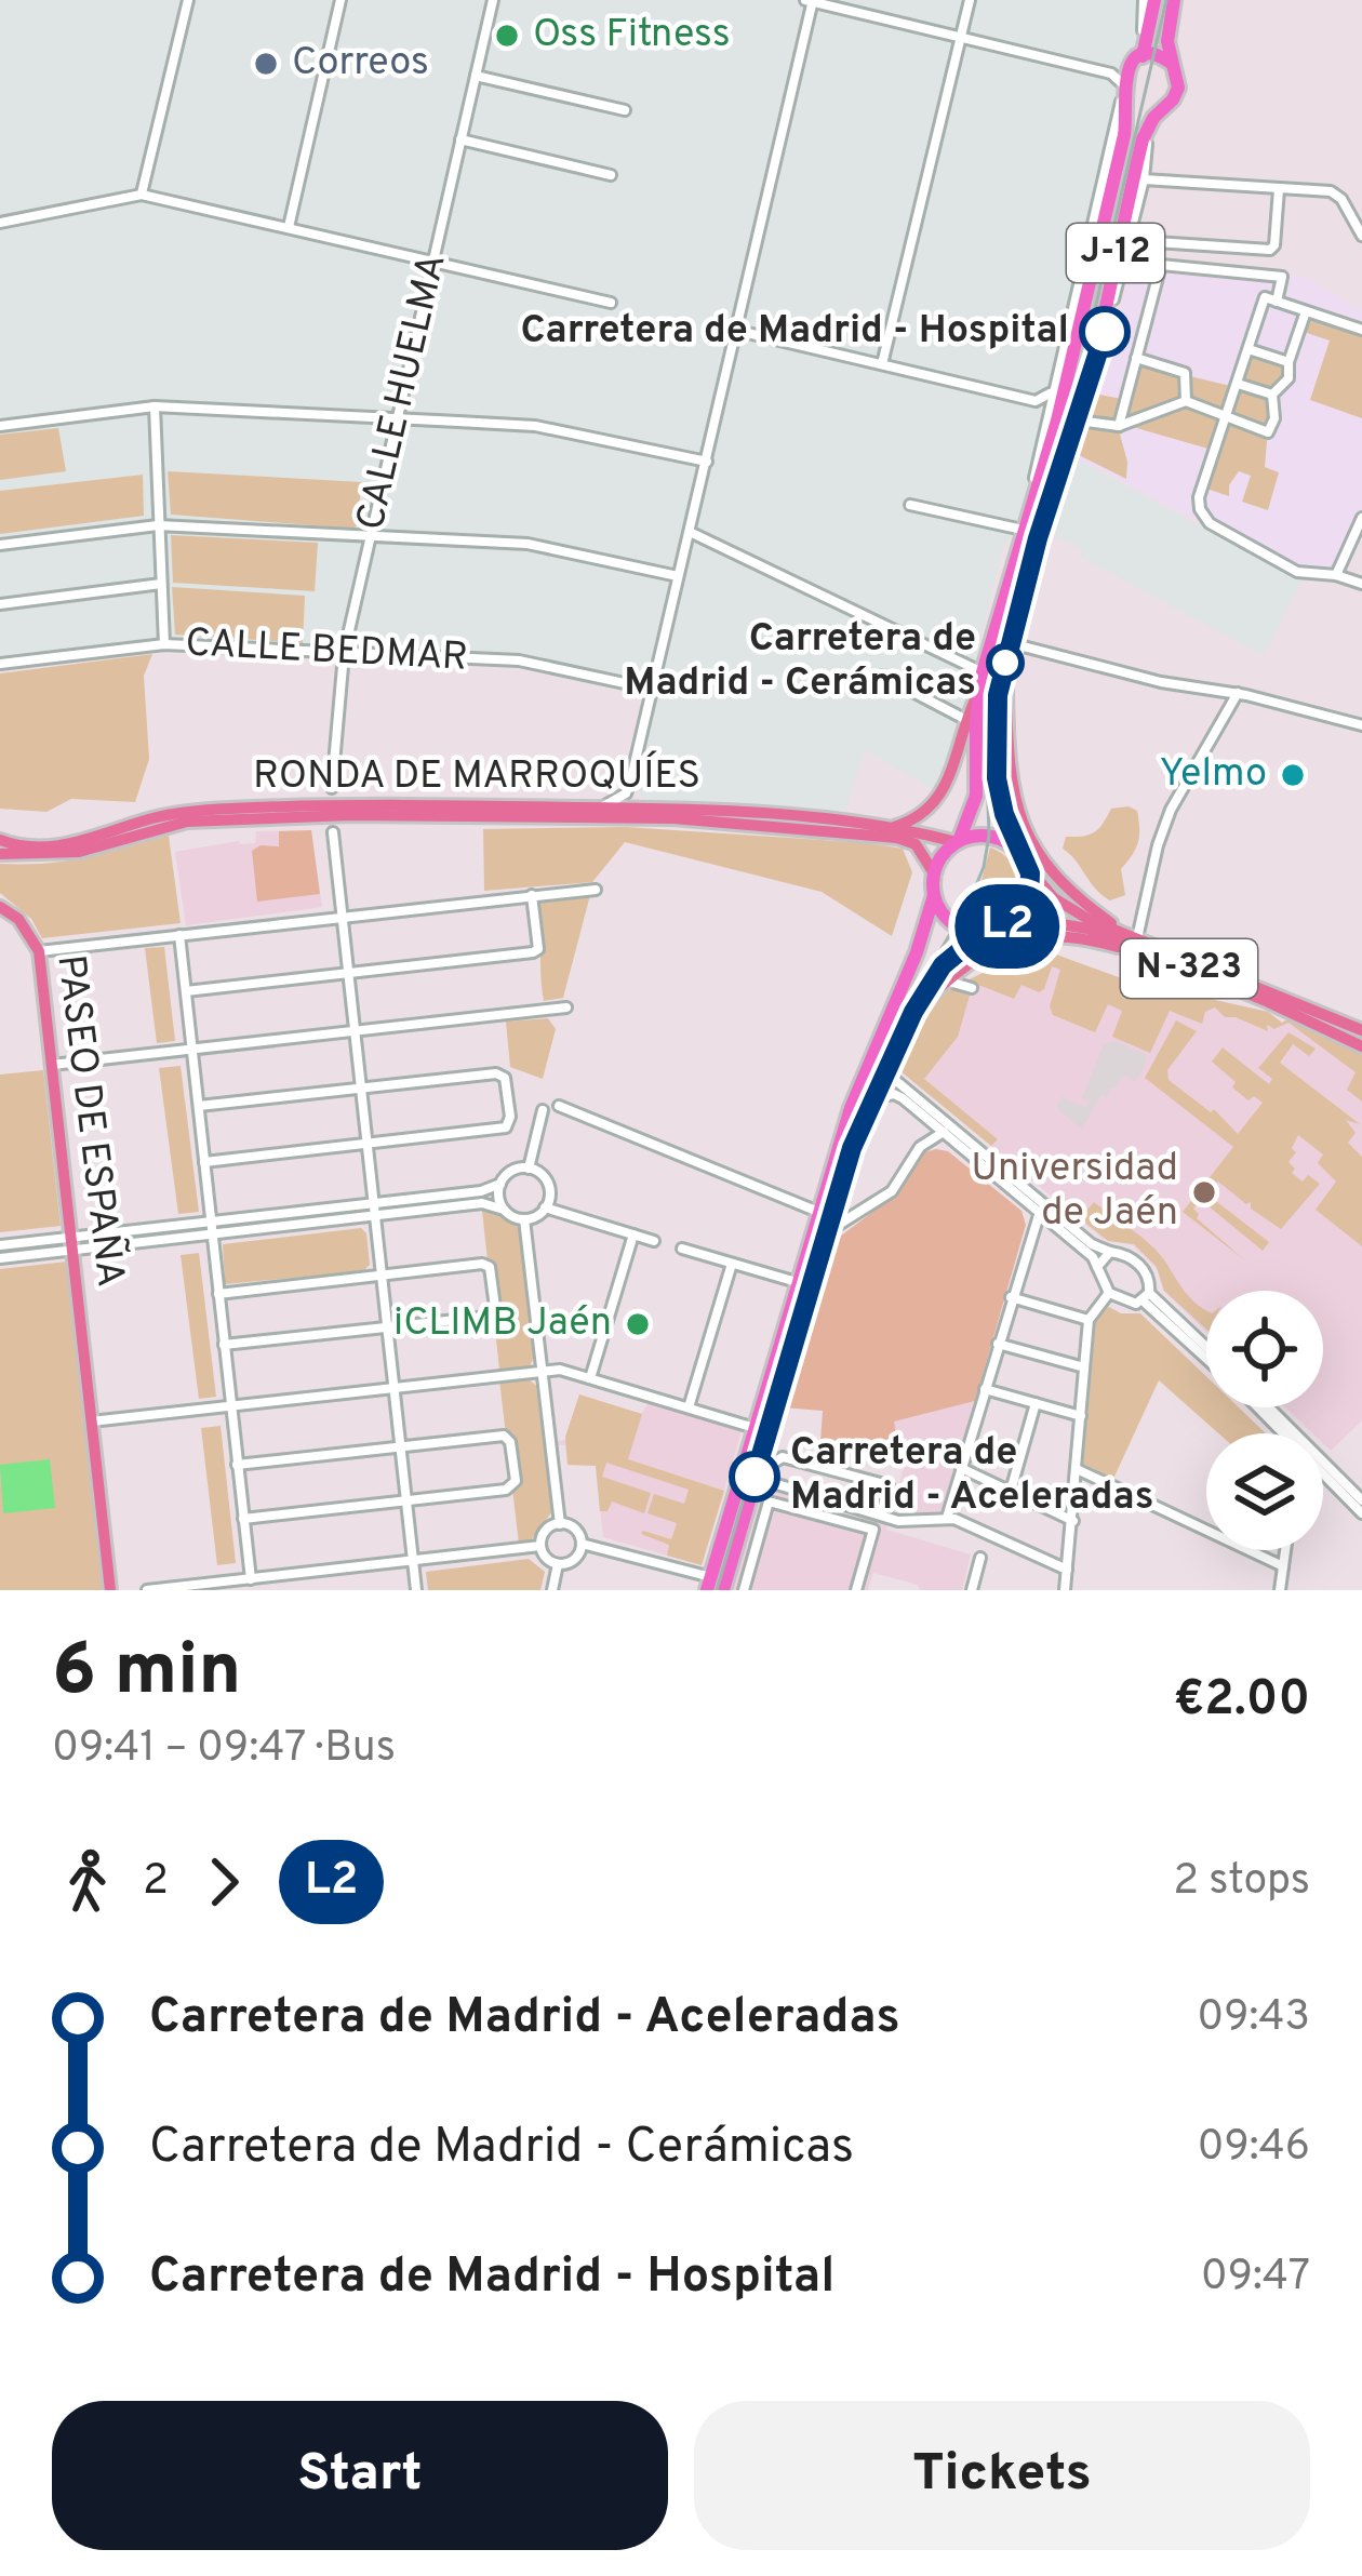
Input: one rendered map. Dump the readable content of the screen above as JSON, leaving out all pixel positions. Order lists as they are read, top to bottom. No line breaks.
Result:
{"streets":{"highway":["J-12"],"main road":["RONDA DE MARROQUÍES","N-323","PASEO DE ESPAÑA"],"street":["CALLE HUELMA","CALLE BEDMAR"]},"crossings":[["J-12","RONDA DE MARROQUÍES"],["J-12","N-323"],["CALLE HUELMA","CALLE BEDMAR"],["RONDA DE MARROQUÍES","N-323"]],"places":["Oss Fitness","Correos","Carretera de Madrid - Hospital","Carretera de Madrid - Cerámicas","Yelmo","Universidad de Jaén","iCLIMB Jaén","Carretera de Madrid - Aceleradas"],"lines":["bus line L2"],"page":{"on_map":"L2","heading":["6 min","09:41 – 09:47 · Bus","€2.00"],"legs":["2","L2","2 stops"],"list":[{"name":"Carretera de Madrid - Aceleradas","value":"09:43"},{"name":"Carretera de Madrid - Cerámicas","value":"09:46"},{"name":"Carretera de Madrid - Hospital","value":"09:47"}],"buttons":["Start","Tickets"]}}
